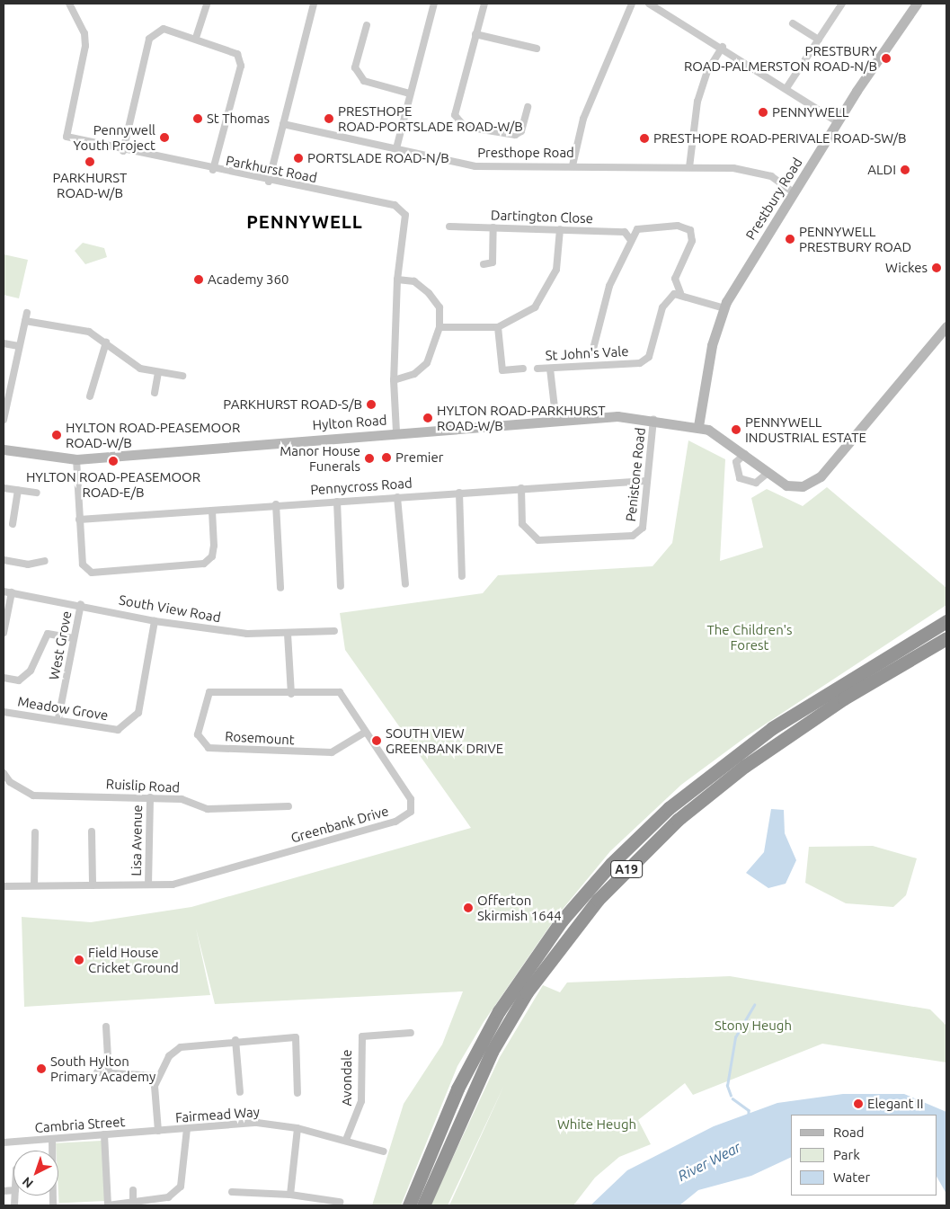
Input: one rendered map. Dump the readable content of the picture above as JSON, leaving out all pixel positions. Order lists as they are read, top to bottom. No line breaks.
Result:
{"streets":{"highway":["A19"],"street":["Presthope Road","Parkhurst Road","Prestbury Road","Dartington Close","St John's Vale","Hylton Road","Penistone Road","Pennycross Road","South View Road","West Grove","Meadow Grove","Rosemount","Ruislip Road","Greenbank Drive","Lisa Avenue","Avondale","Fairmead Way","Cambria Street"]},"crossings":[["Presthope Road","Prestbury Road"],["Prestbury Road","Hylton Road"],["Hylton Road","Penistone Road"],["Penistone Road","Pennycross Road"],["South View Road","West Grove"],["South View Road","Meadow Grove"],["West Grove","Meadow Grove"],["Rosemount","Greenbank Drive"],["Ruislip Road","Lisa Avenue"],["Greenbank Drive","Lisa Avenue"],["Avondale","Fairmead Way"],["Fairmead Way","Cambria Street"]],"districts":["PENNYWELL"],"water":["River Wear"],"parks":["The Children's Forest","Stony Heugh","White Heugh"],"places":["PRESTBURY ROAD-PALMERSTON ROAD-N/B","PENNYWELL","St Thomas","PRESTHOPE ROAD-PORTSLADE ROAD-W/B","Pennywell Youth Project","PRESTHOPE ROAD-PERIVALE ROAD-SW/B","PORTSLADE ROAD-N/B","PARKHURST ROAD-W/B","ALDI","PENNYWELL PRESTBURY ROAD","Wickes","Academy 360","PARKHURST ROAD-S/B","HYLTON ROAD-PARKHURST ROAD-W/B","PENNYWELL INDUSTRIAL ESTATE","HYLTON ROAD-PEASEMOOR ROAD-W/B","Premier","Manor House Funerals","HYLTON ROAD-PEASEMOOR ROAD-E/B","SOUTH VIEW GREENBANK DRIVE","Offerton Skirmish 1644","Field House Cricket Ground","South Hylton Primary Academy","Elegant II"],"legend":["Road","Park","Water"],"north":"bottom left"}
